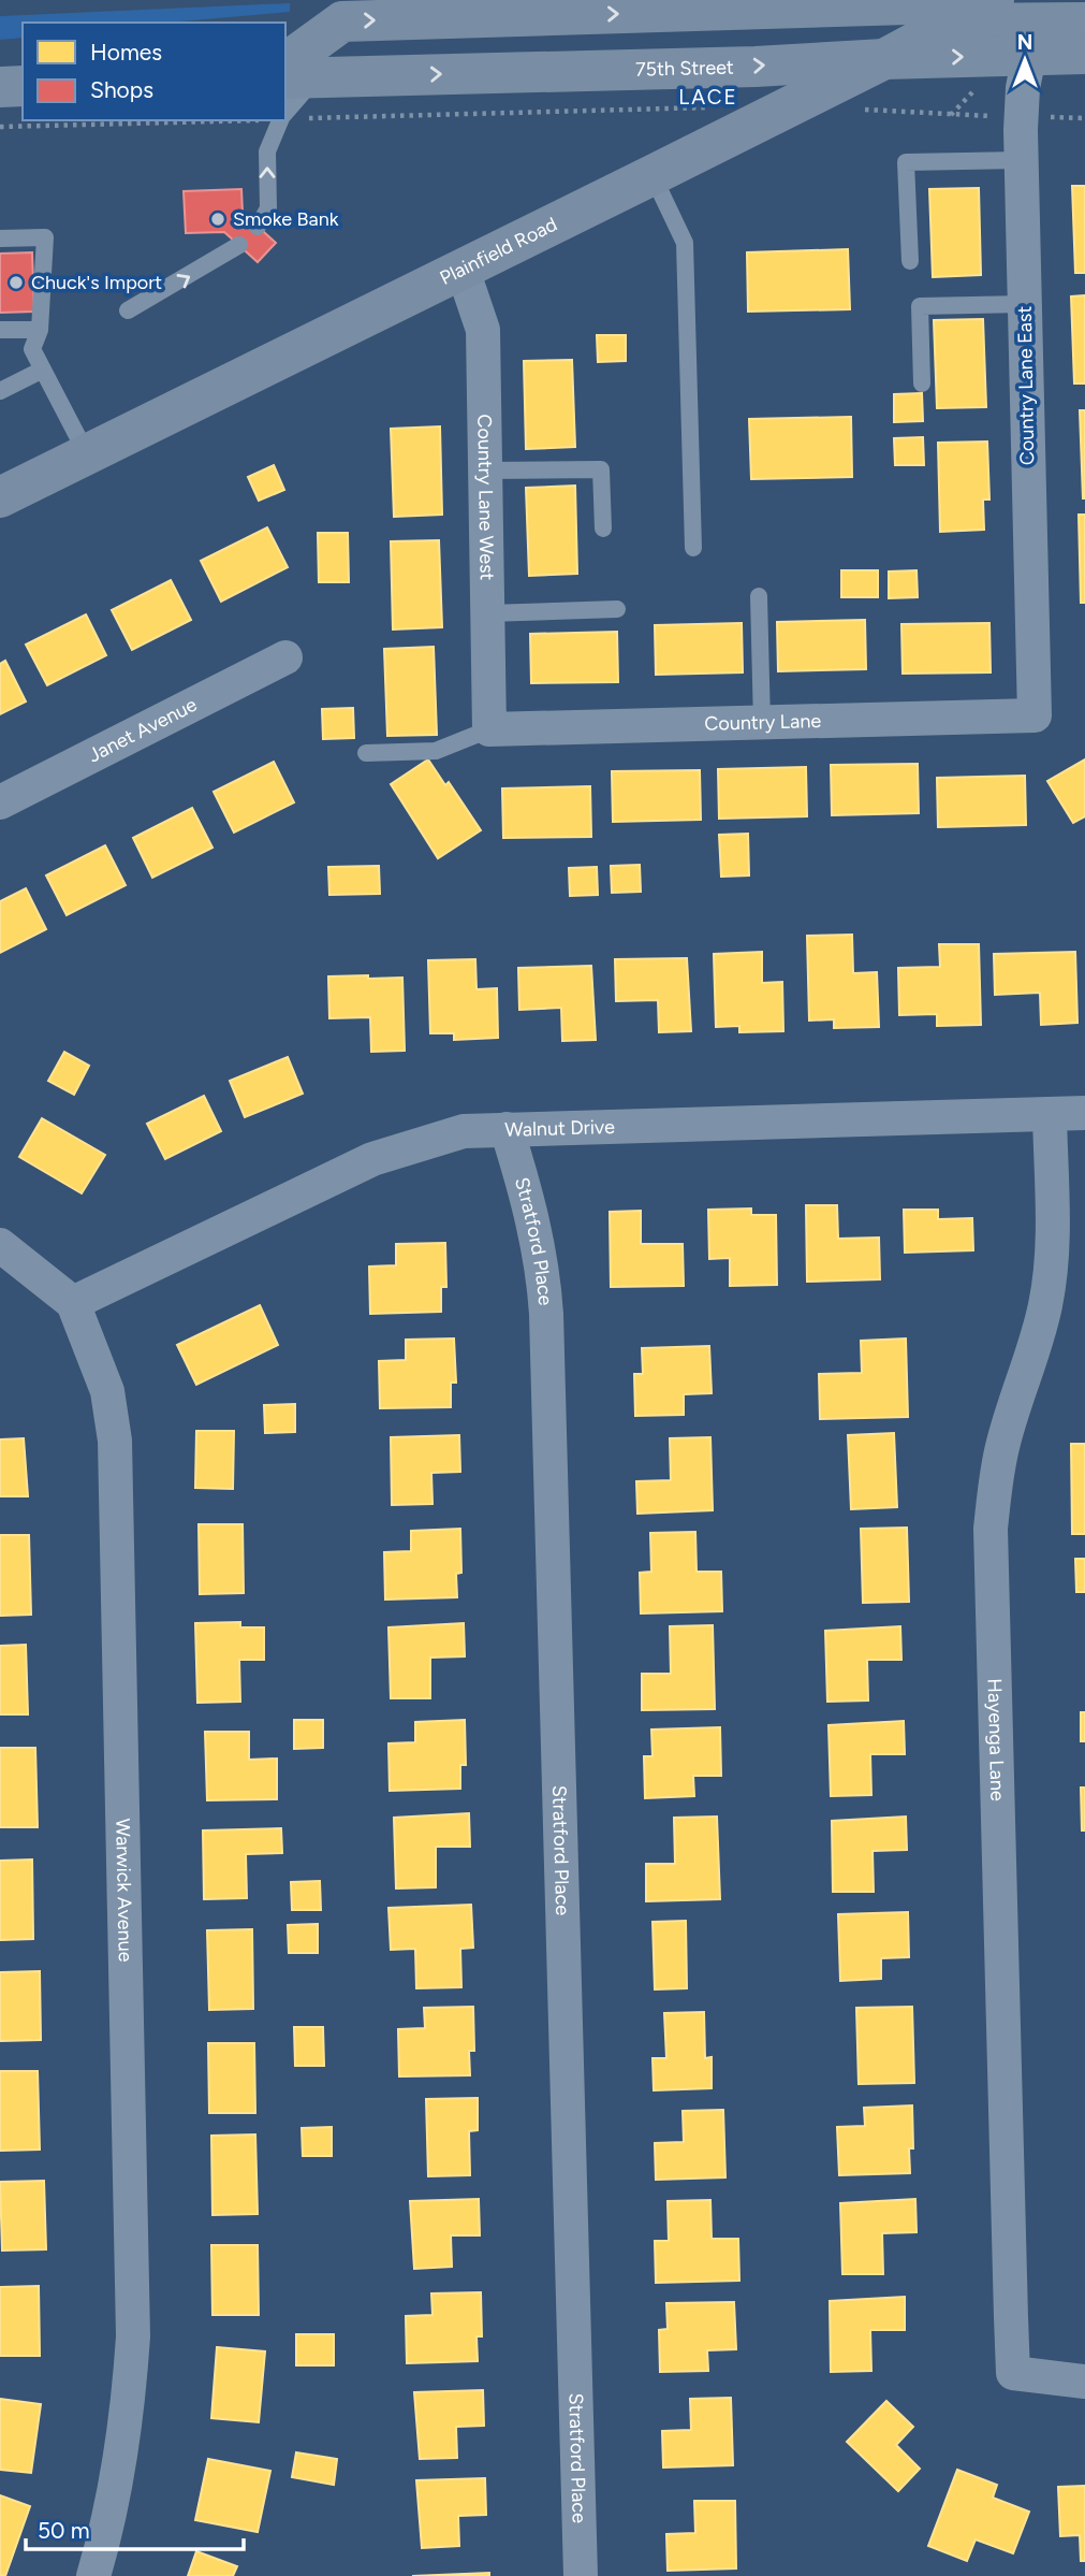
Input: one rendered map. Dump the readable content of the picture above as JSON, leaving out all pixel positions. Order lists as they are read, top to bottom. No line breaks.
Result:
{"streets":{"main road":["75th Street","Plainfield Road"],"street":["Country Lane East","Country Lane West","Country Lane","Janet Avenue","Walnut Drive","Stratford Place","Hayenga Lane","Warwick Avenue"]},"crossings":[["75th Street","Plainfield Road"],["75th Street","Country Lane East"],["Plainfield Road","Country Lane West"],["Country Lane East","Country Lane"],["Country Lane West","Country Lane"],["Walnut Drive","Stratford Place"],["Walnut Drive","Hayenga Lane"],["Walnut Drive","Warwick Avenue"]],"districts":["LACE"],"places":["Smoke Bank","Chuck's Import"],"legend":["Homes","Shops"],"scale_bar":"50 m","north":"top"}
